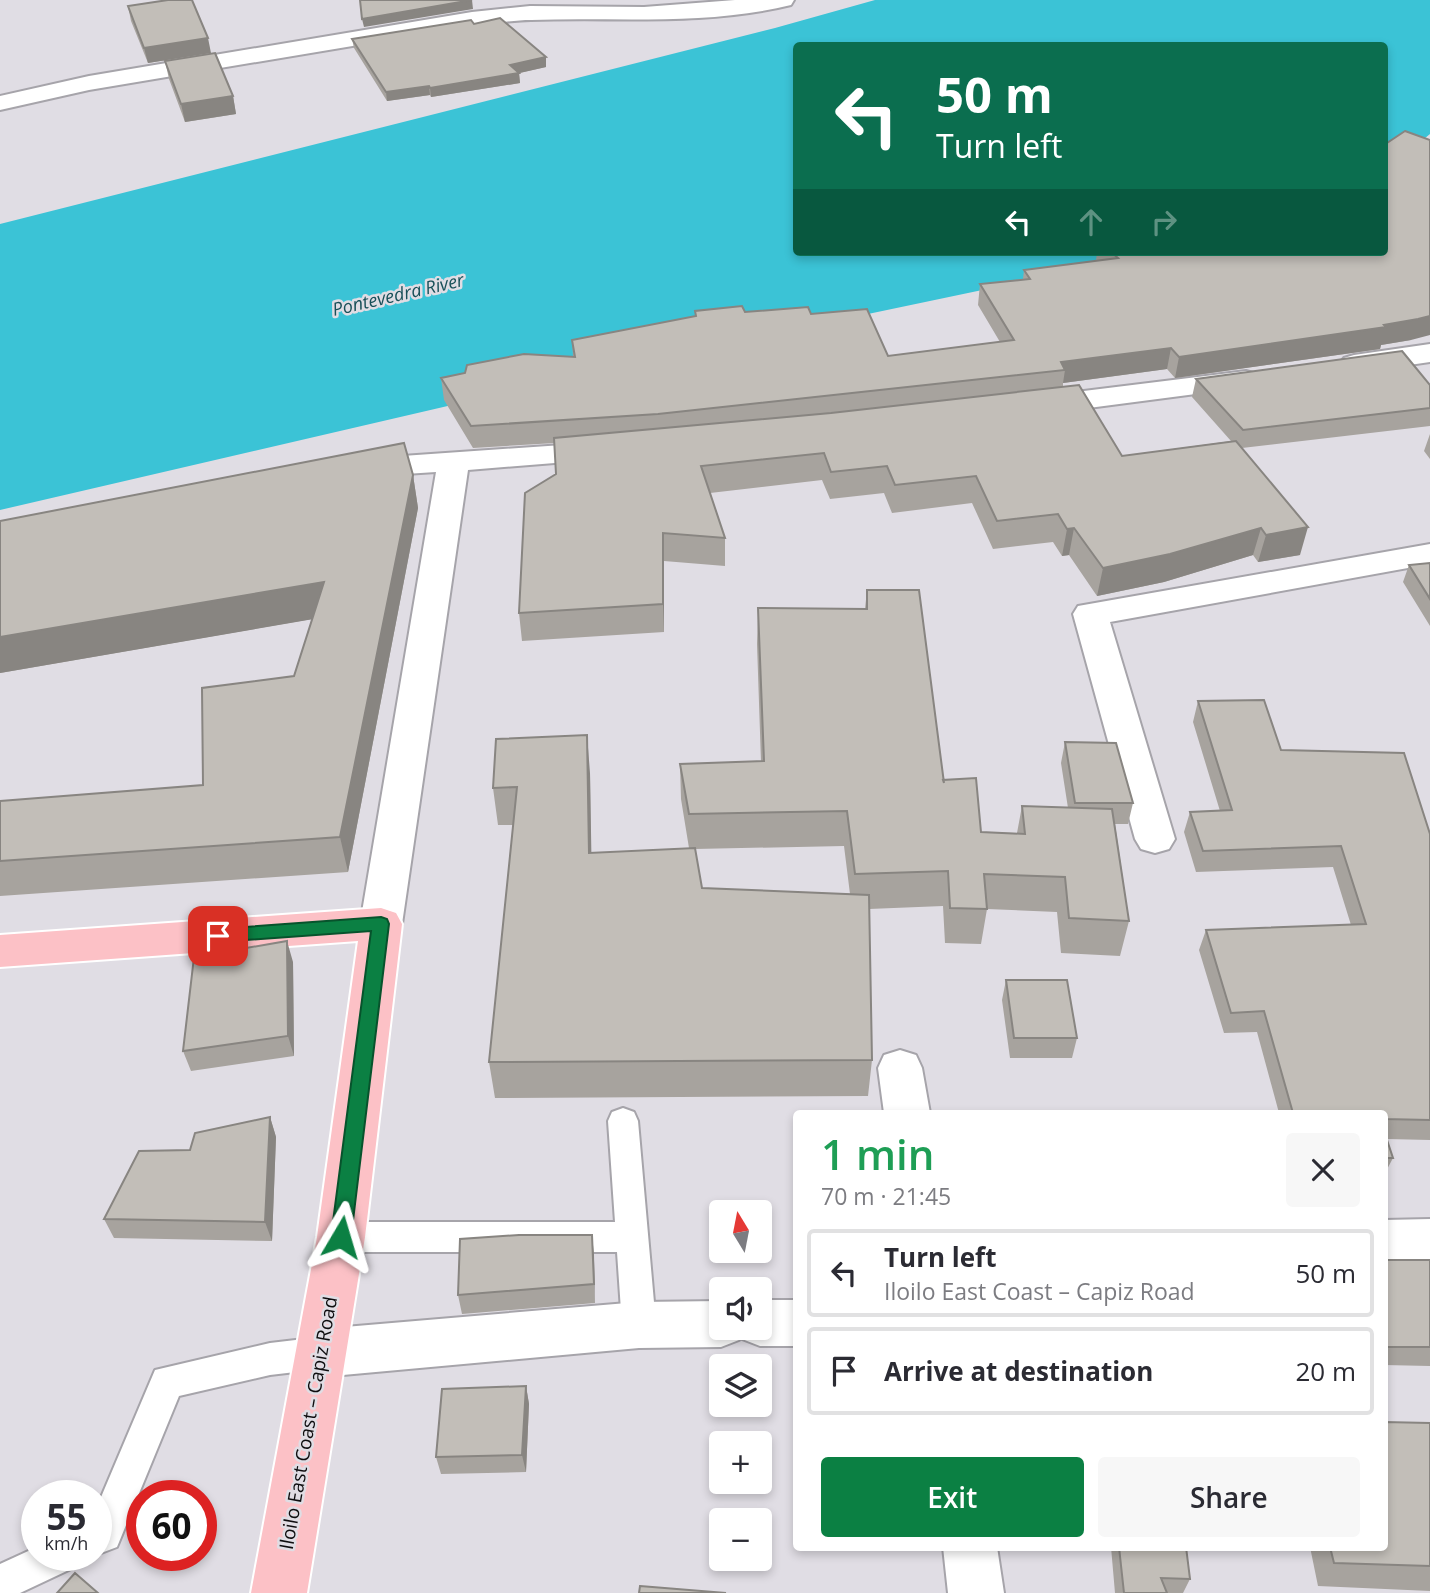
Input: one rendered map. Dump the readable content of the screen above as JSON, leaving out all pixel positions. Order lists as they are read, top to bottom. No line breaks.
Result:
{"streets":{"main road":["Iloilo East Coast – Capiz Road"]},"water":["Pontevedra River"],"north":"top","page":{"turn":["50 m","Turn left"],"heading":["1 min","70 m · 21:45"],"map_buttons":["+","−"],"list":[{"name":"Turn left","note":"Iloilo East Coast – Capiz Road","value":"50 m"},{"name":"Arrive at destination","value":"20 m"}],"buttons":["Exit","Share"],"speed":"55 km/h","limit":"60"}}
